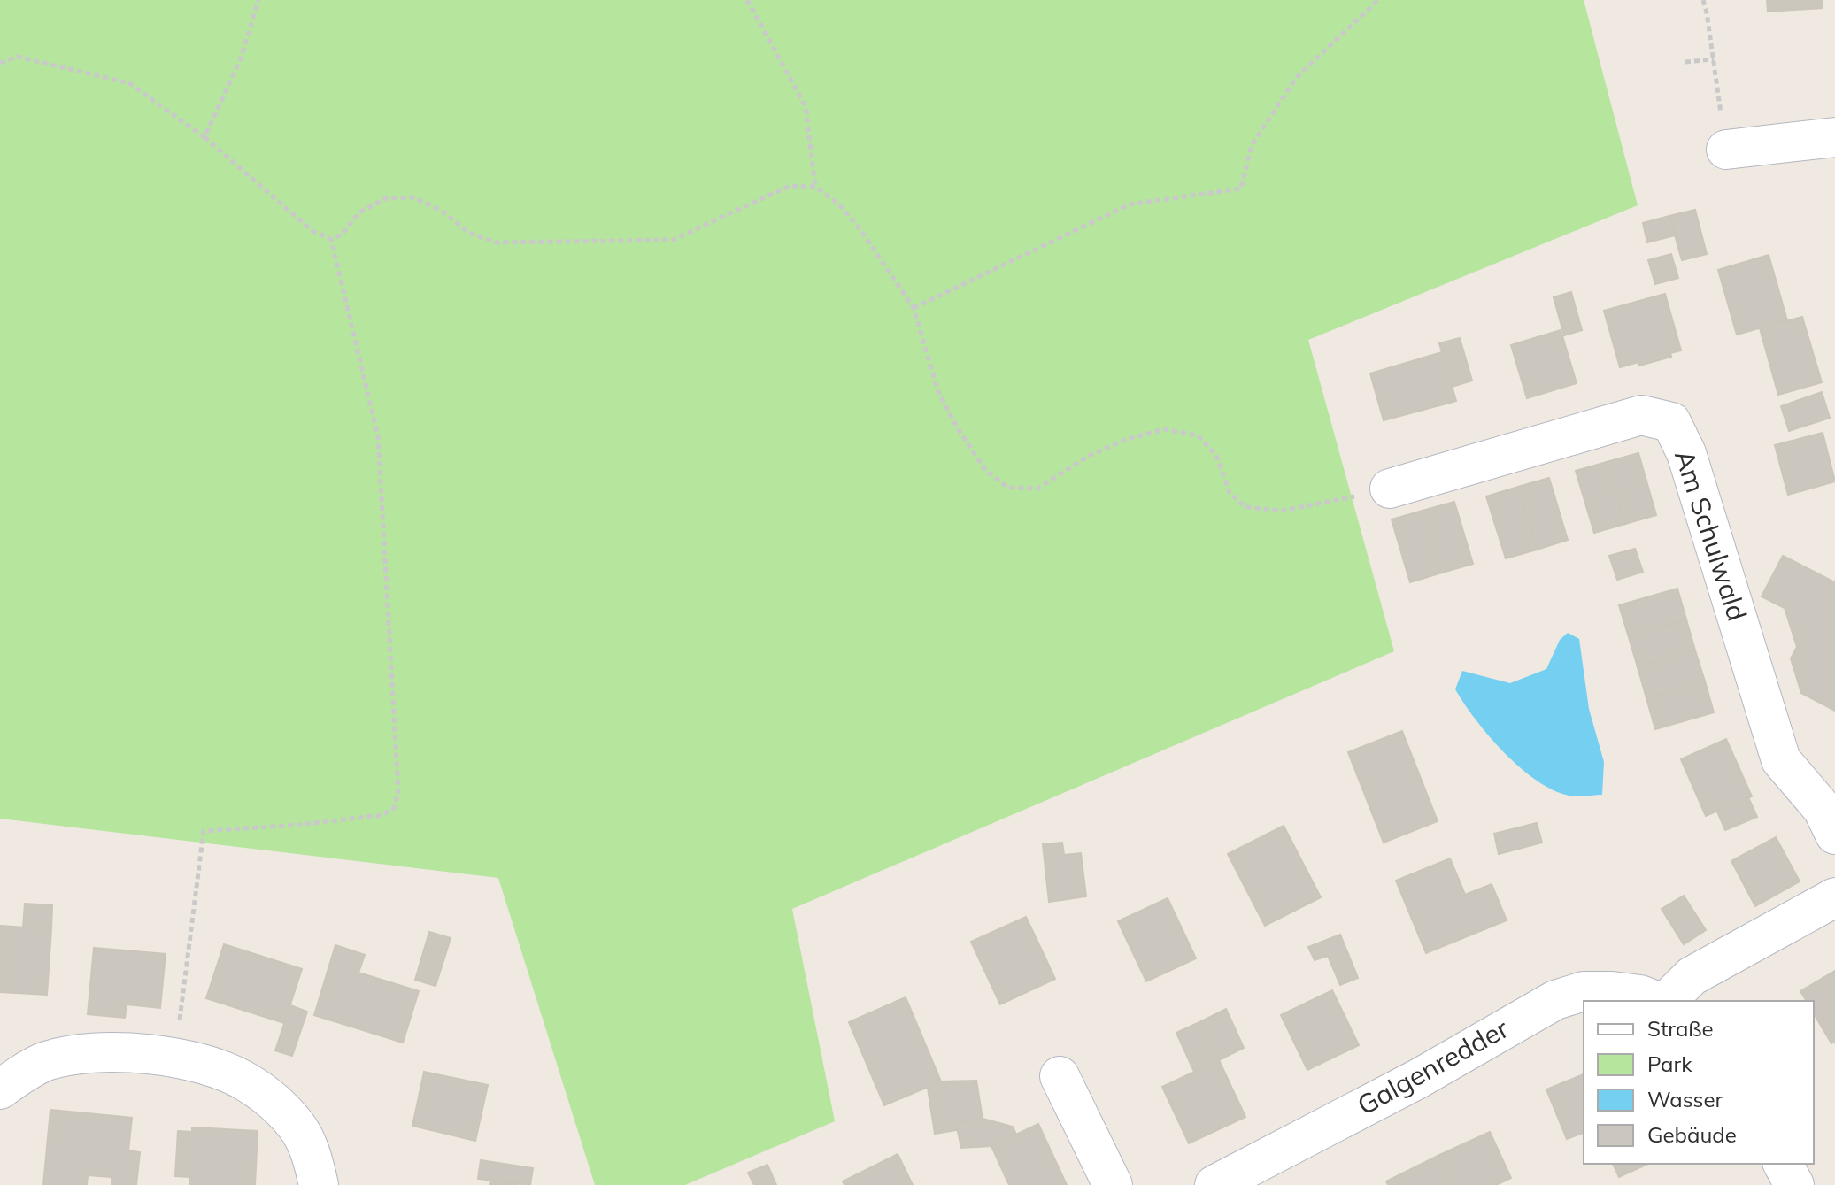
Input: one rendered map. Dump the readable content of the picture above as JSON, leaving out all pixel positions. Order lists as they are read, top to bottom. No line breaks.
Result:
{"streets":{"street":["Am Schulwald","Galgenredder"]},"legend":["Straße","Park","Wasser","Gebäude"]}
